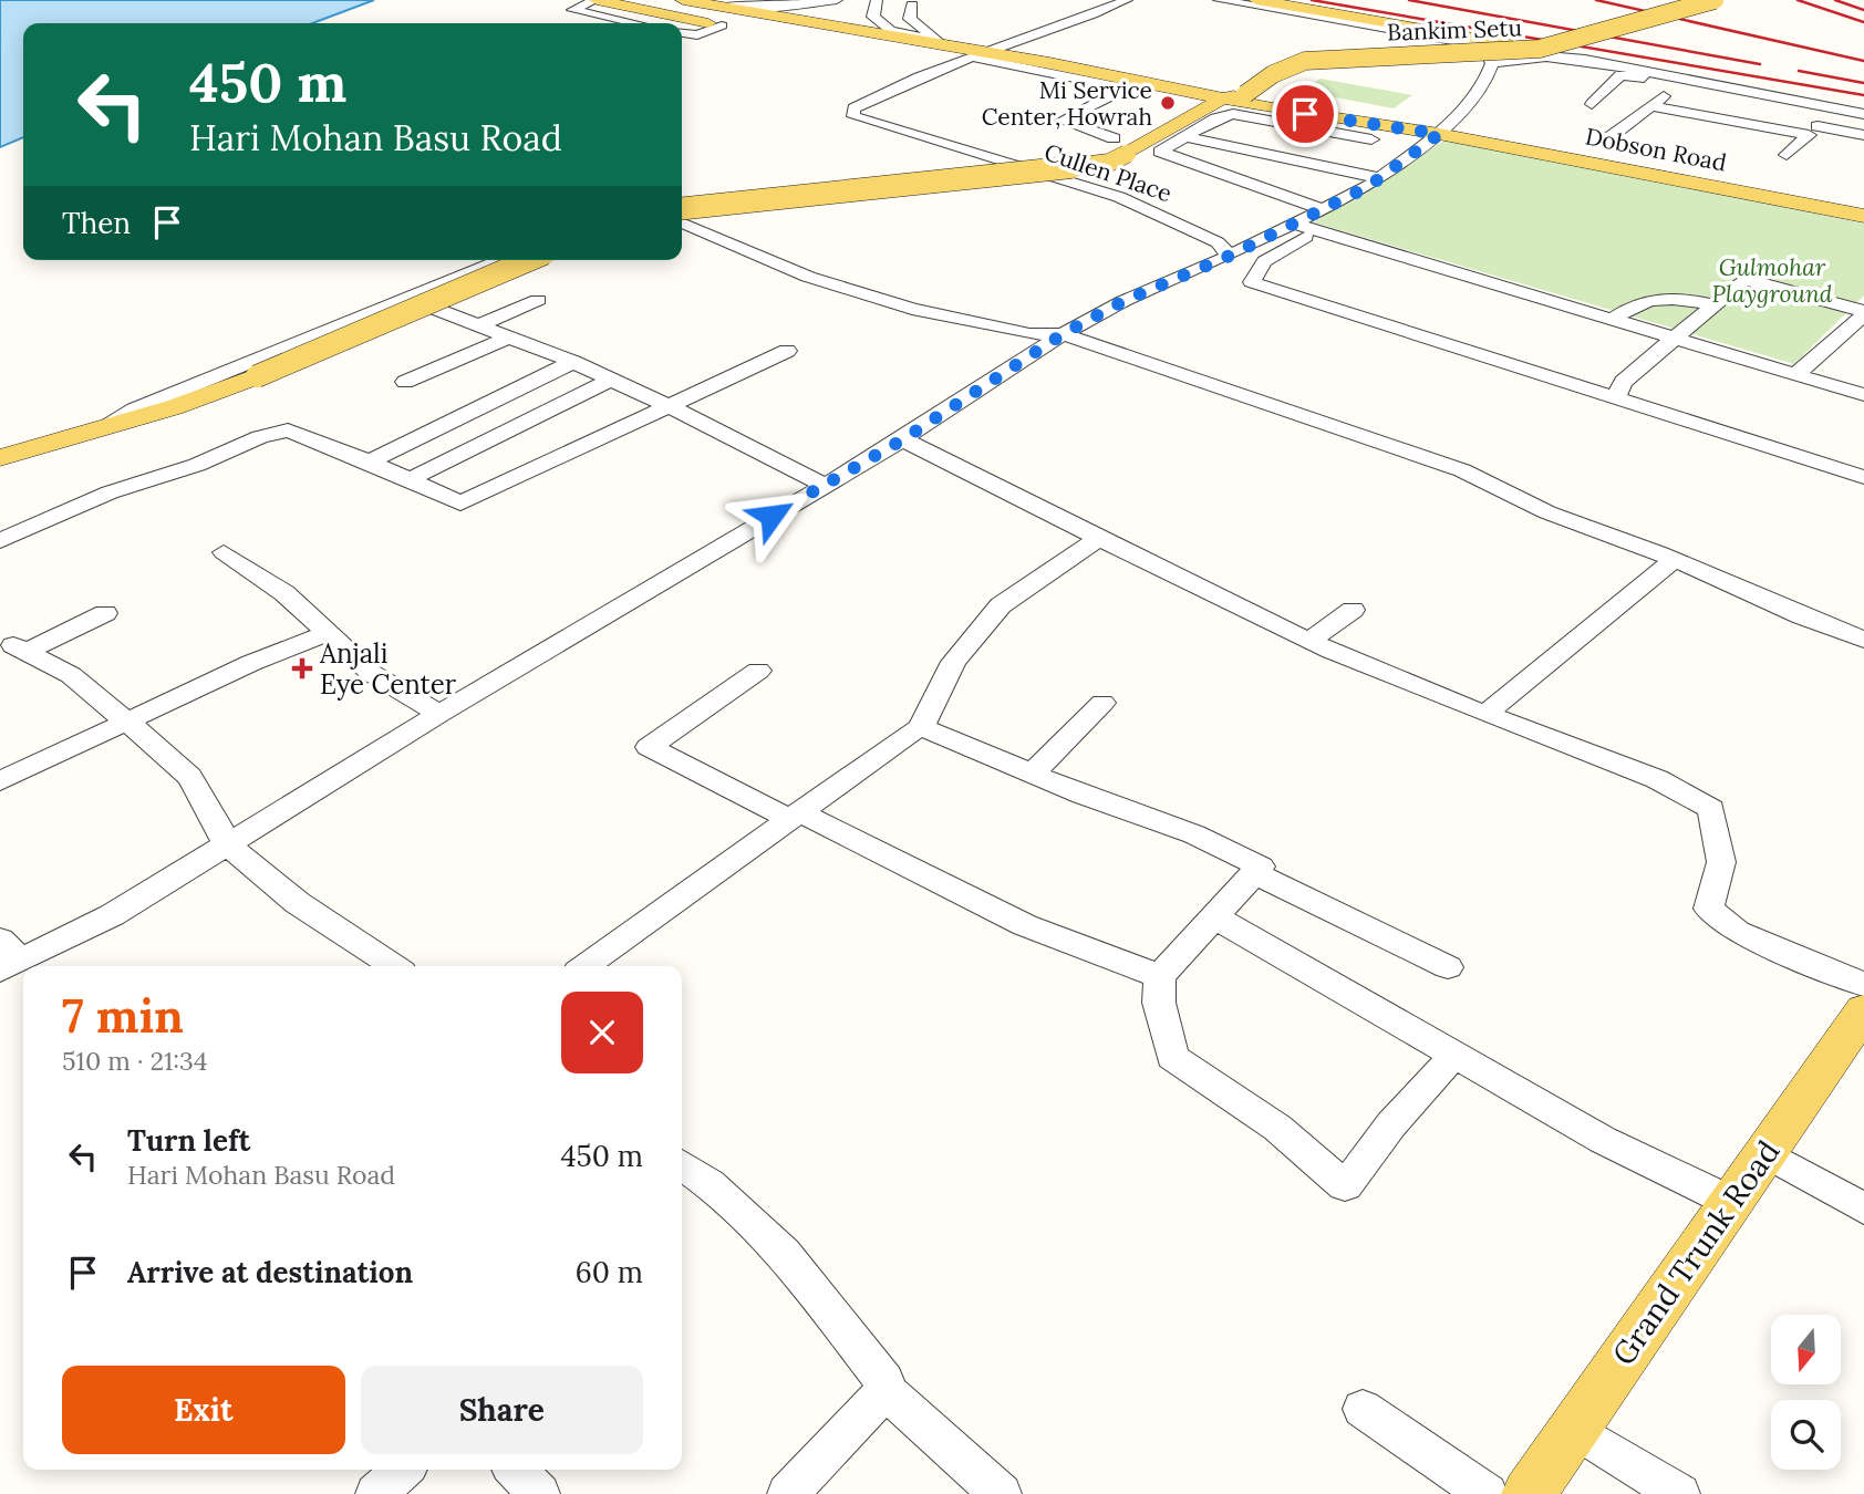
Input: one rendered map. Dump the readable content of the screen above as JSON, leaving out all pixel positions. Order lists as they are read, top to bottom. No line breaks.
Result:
{"streets":{"main road":["Bankim Setu","Dobson Road","Grand Trunk Road"],"street":["Cullen Place"]},"crossings":[["Bankim Setu","Dobson Road"],["Dobson Road","Cullen Place"]],"parks":["Gulmohar Playground"],"places":{"other":["Mi Service Center, Howrah"],"health":["Anjali Eye Center"]},"north":"bottom","page":{"turn":["450 m","Hari Mohan Basu Road"],"then":"Then","heading":["7 min","510 m · 21:34"],"list":[{"name":"Turn left","note":"Hari Mohan Basu Road","value":"450 m"},{"name":"Arrive at destination","value":"60 m"}],"buttons":["Exit","Share"]}}
